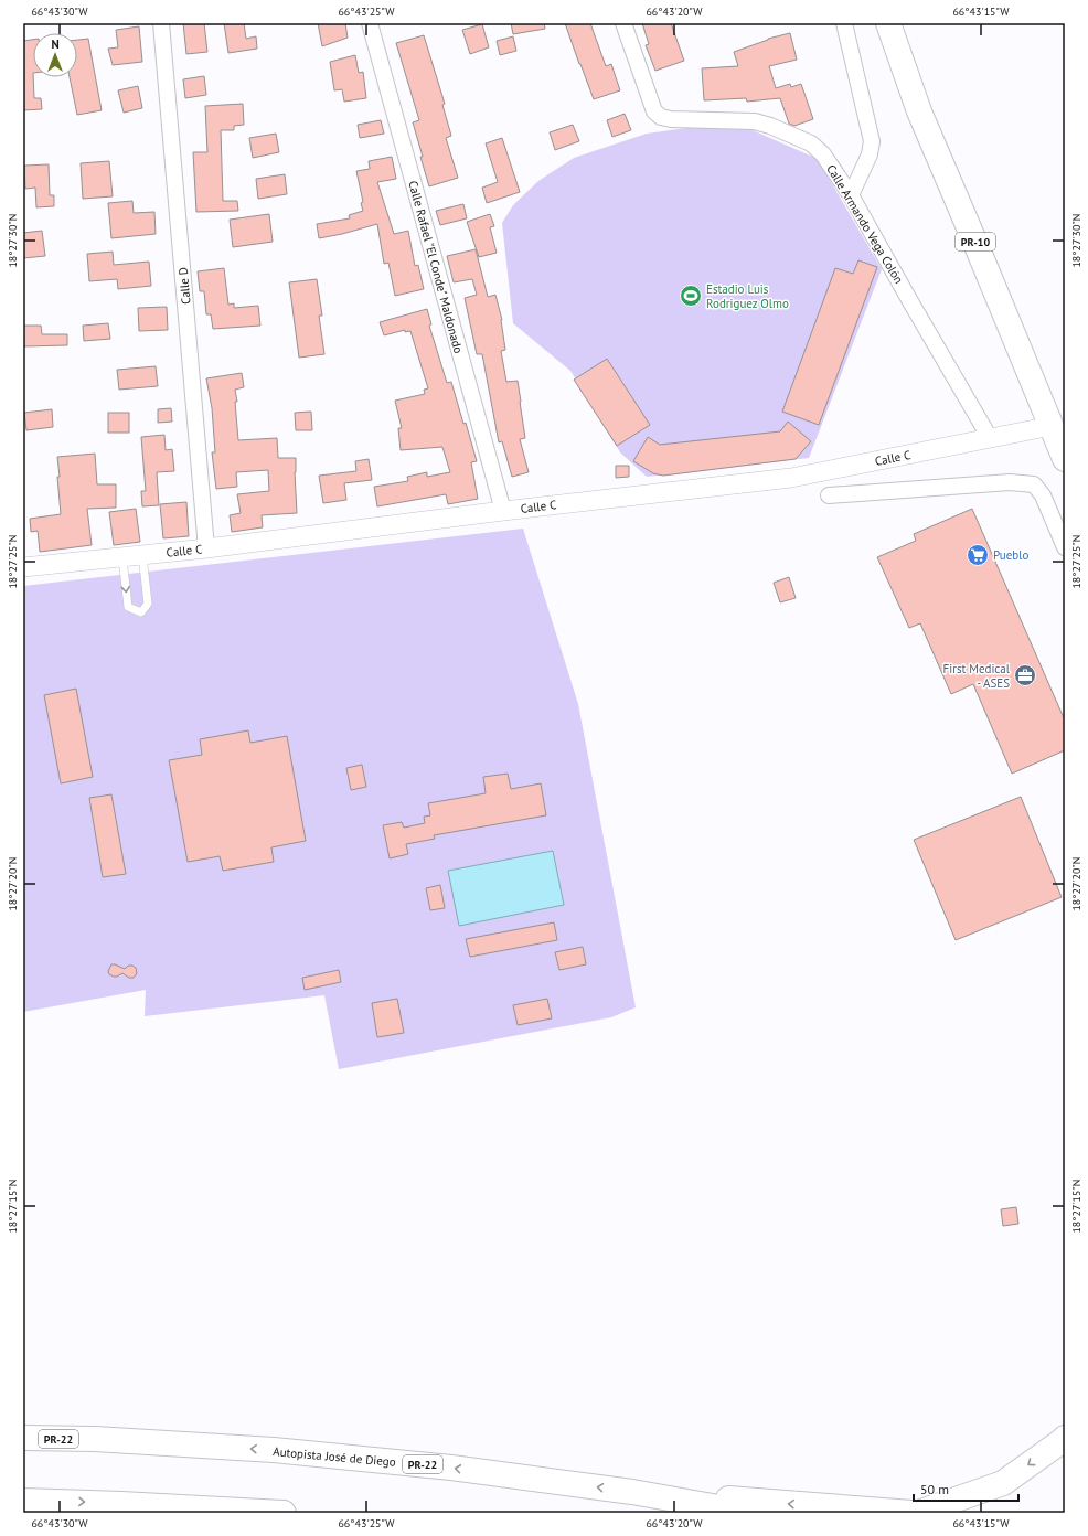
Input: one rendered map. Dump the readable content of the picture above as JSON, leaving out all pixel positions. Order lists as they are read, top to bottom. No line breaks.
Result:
{"streets":{"main road":["PR-10","PR-22","Autopista José de Diego"],"street":["Calle Armando Vega Colón","Calle Rafael \"El Conde\" Maldonado","Calle D","Calle C"]},"crossings":[["Calle Armando Vega Colón","Calle C"],["PR-10","Calle C"],["Calle Rafael \"El Conde\" Maldonado","Calle C"],["Calle D","Calle C"]],"places":{"sports":["Estadio Luis Rodriguez Olmo"],"supermarket":["Pueblo"],"office":["First Medical - ASES"]},"scale_bar":"50 m","north":"top","coordinates":["66°43'30\"W","66°43'25\"W","66°43'20\"W","66°43'15\"W","18°27'30\"N","18°27'25\"N","18°27'20\"N","18°27'15\"N"]}
